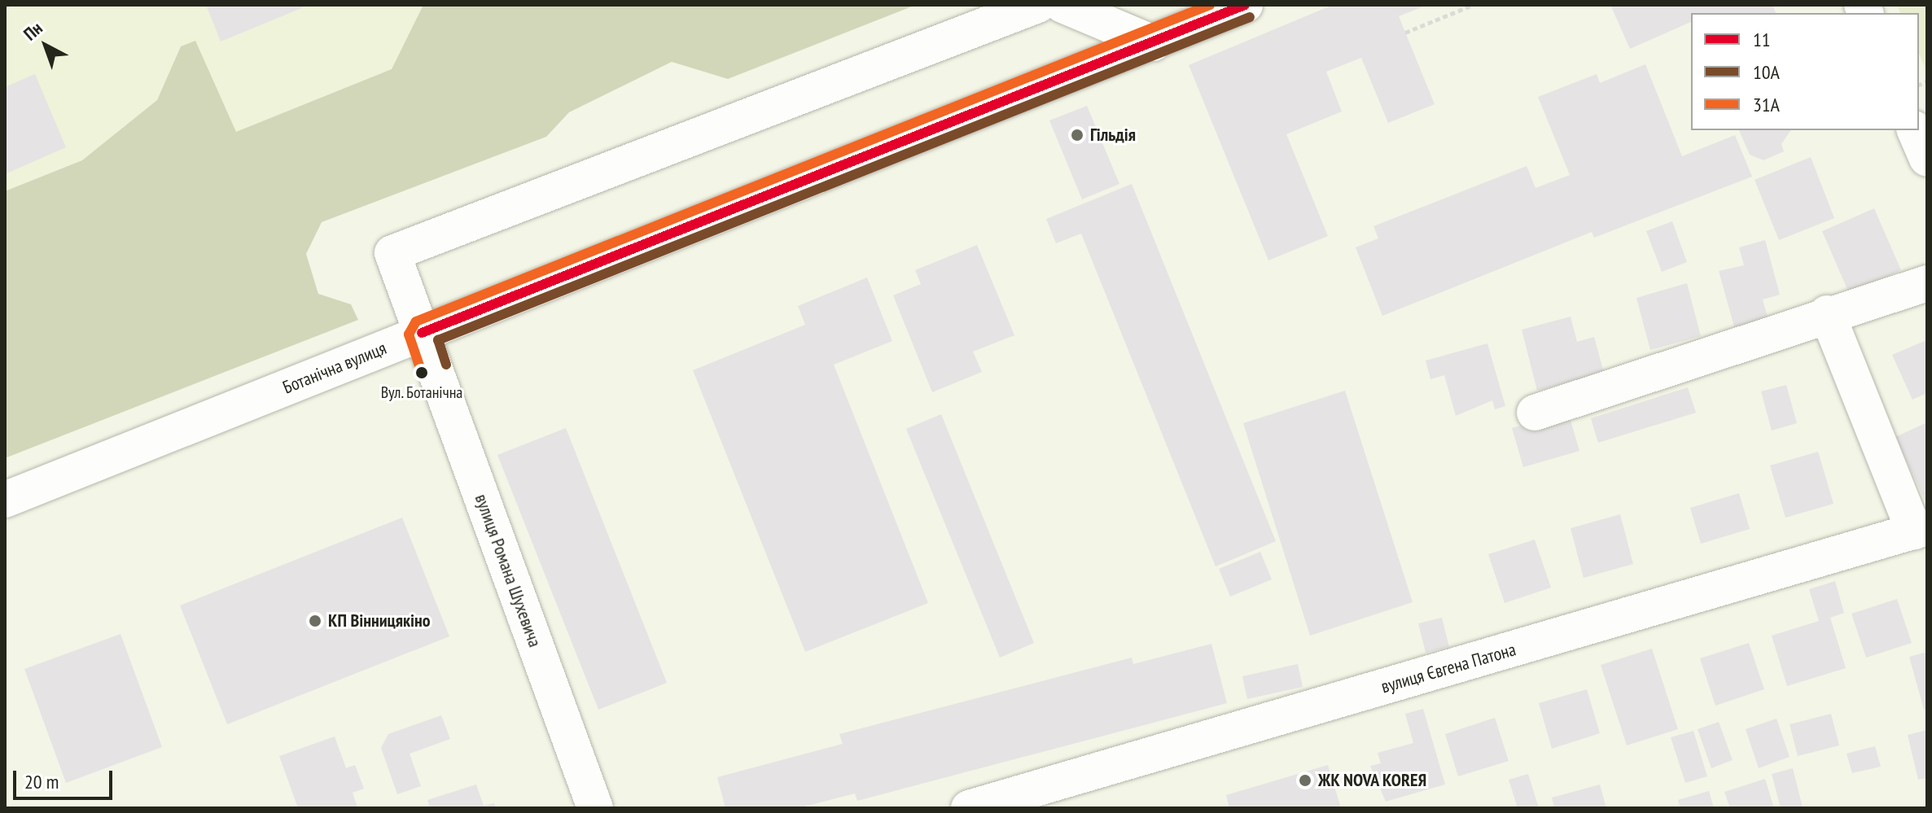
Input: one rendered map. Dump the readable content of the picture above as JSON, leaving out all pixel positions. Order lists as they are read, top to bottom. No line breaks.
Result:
{"streets":{"street":["Ботанічна вулиця","вулиця Романа Шухевича","вулиця Євгена Патона"]},"crossings":[["Ботанічна вулиця","вулиця Романа Шухевича"]],"places":["Гільдія","Вул. Ботанічна","КП Вінницякіно","ЖК NOVA KOREЯ"],"lines":["transit line 11","transit line 31А","transit line 10А"],"legend":["11","10А","31А"],"scale_bar":"20 m","north":"top left"}
